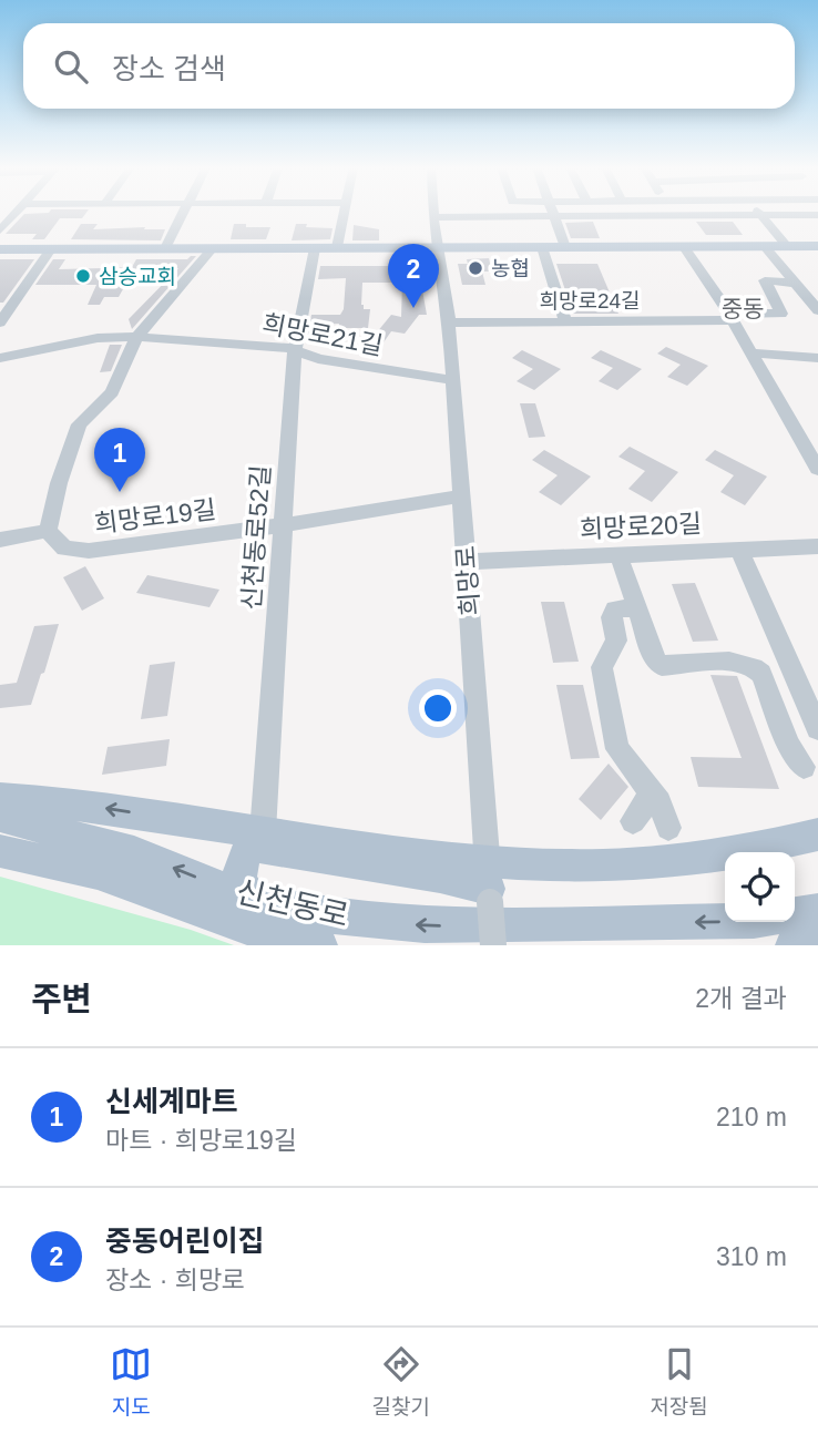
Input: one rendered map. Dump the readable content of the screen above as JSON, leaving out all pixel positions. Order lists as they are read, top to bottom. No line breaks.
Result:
{"streets":{"main road":["신천동로"],"street":["희망로24길","희망로21길","희망로19길","희망로20길","신천동로52길","희망로"]},"crossings":[["희망로24길","희망로"],["희망로21길","신천동로52길"],["희망로21길","희망로"],["희망로19길","신천동로52길"],["희망로19길","희망로"],["희망로20길","희망로"]],"districts":["중동"],"places":["농협","삼승교회"],"page":{"search":"장소 검색","pins":["2","1"],"heading":["주변","2개 결과"],"list":[{"mark":"1","name":"신세계마트","note":"마트 · 희망로19길","value":"210 m"},{"mark":"2","name":"중동어린이집","note":"장소 · 희망로","value":"310 m"}],"nav":["지도","길찾기","저장됨"]}}
